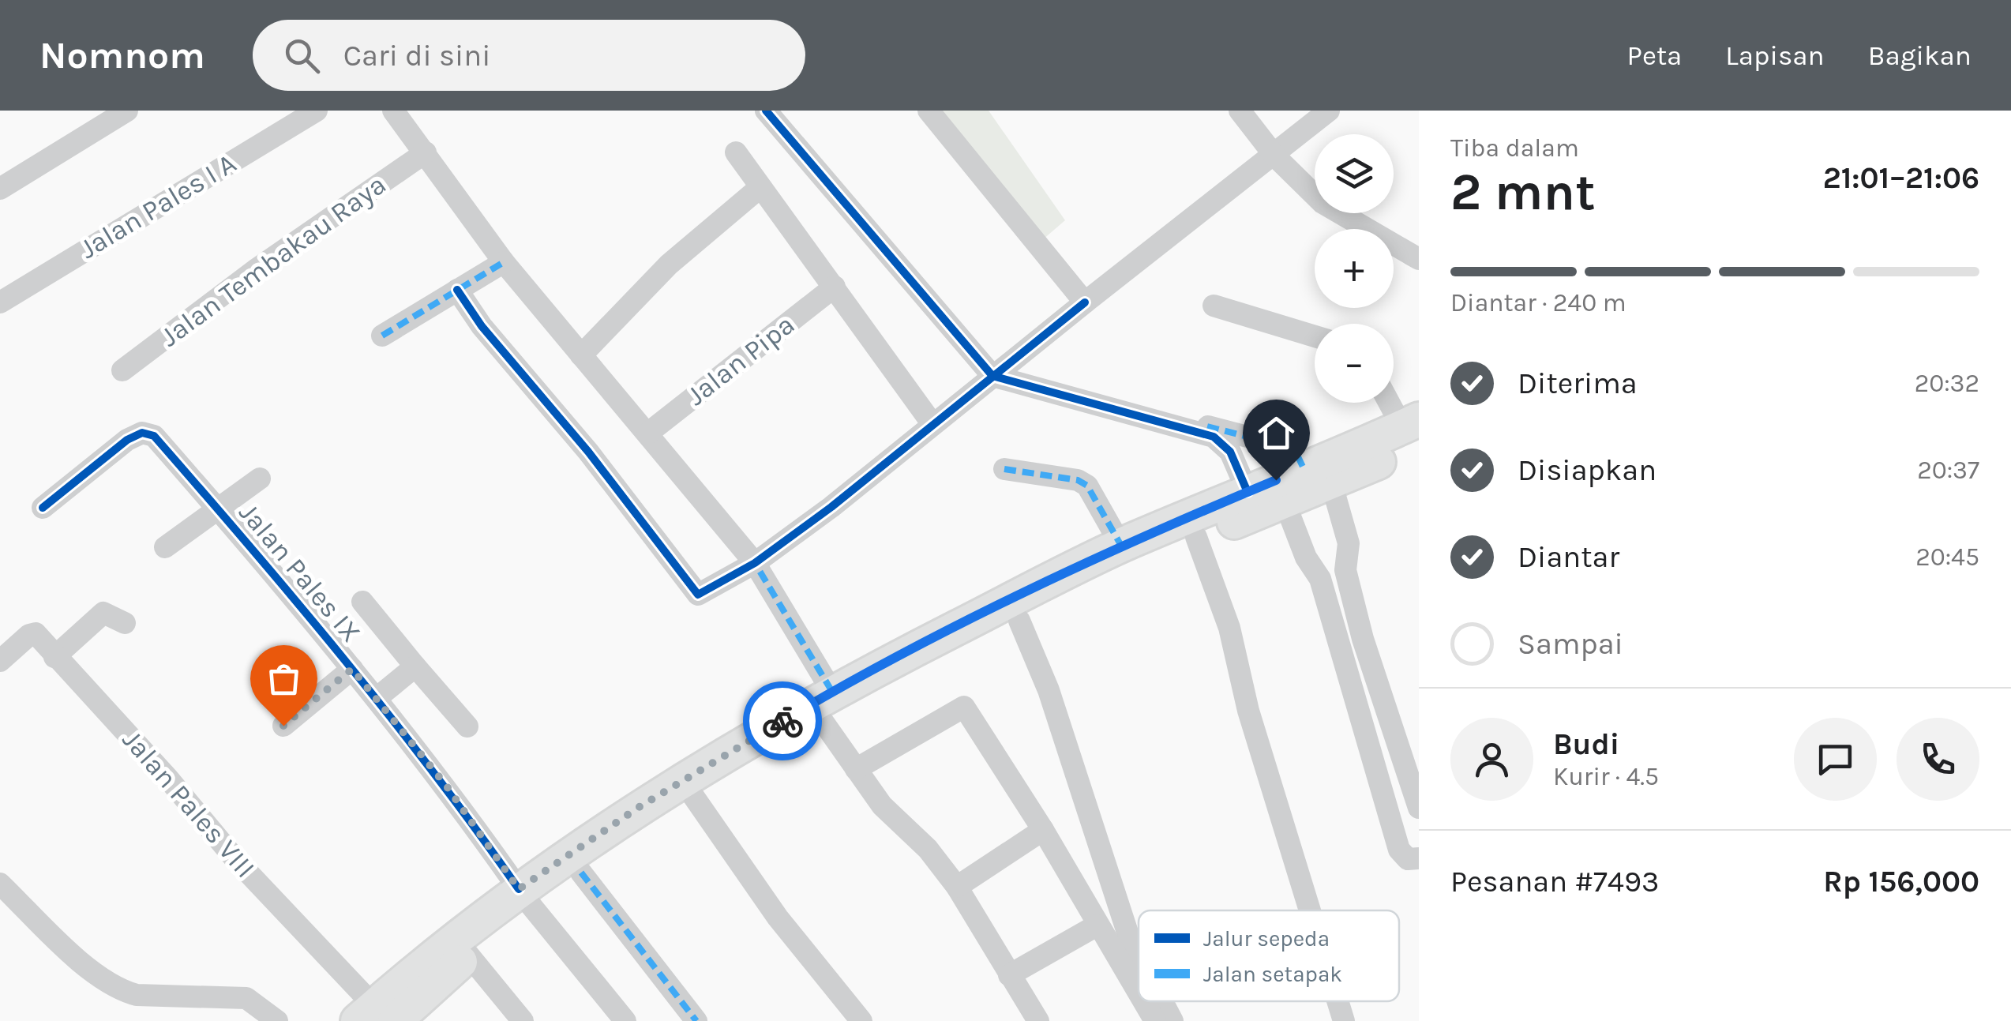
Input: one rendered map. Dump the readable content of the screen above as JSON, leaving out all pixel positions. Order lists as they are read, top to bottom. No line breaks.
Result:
{"streets":{"street":["Jalan Pales I A","Jalan Tembakau Raya","Jalan Pipa","Jalan Pales IX","Jalan Pales VIII"]},"legend":["Jalur sepeda","Jalan setapak"],"page":{"header":"Nomnom","search":"Cari di sini","nav":["Peta","Lapisan","Bagikan"],"heading":["2 mnt","Tiba dalam","21:01–21:06"],"panel":["Budi","Kurir · 4.5","Pesanan #7493","Rp 156,000"],"map_buttons":["+","−"],"bar":"Diantar · 240 m","list":[["Diterima","20:32"],["Disiapkan","20:37"],["Diantar","20:45"],"Sampai"]}}
